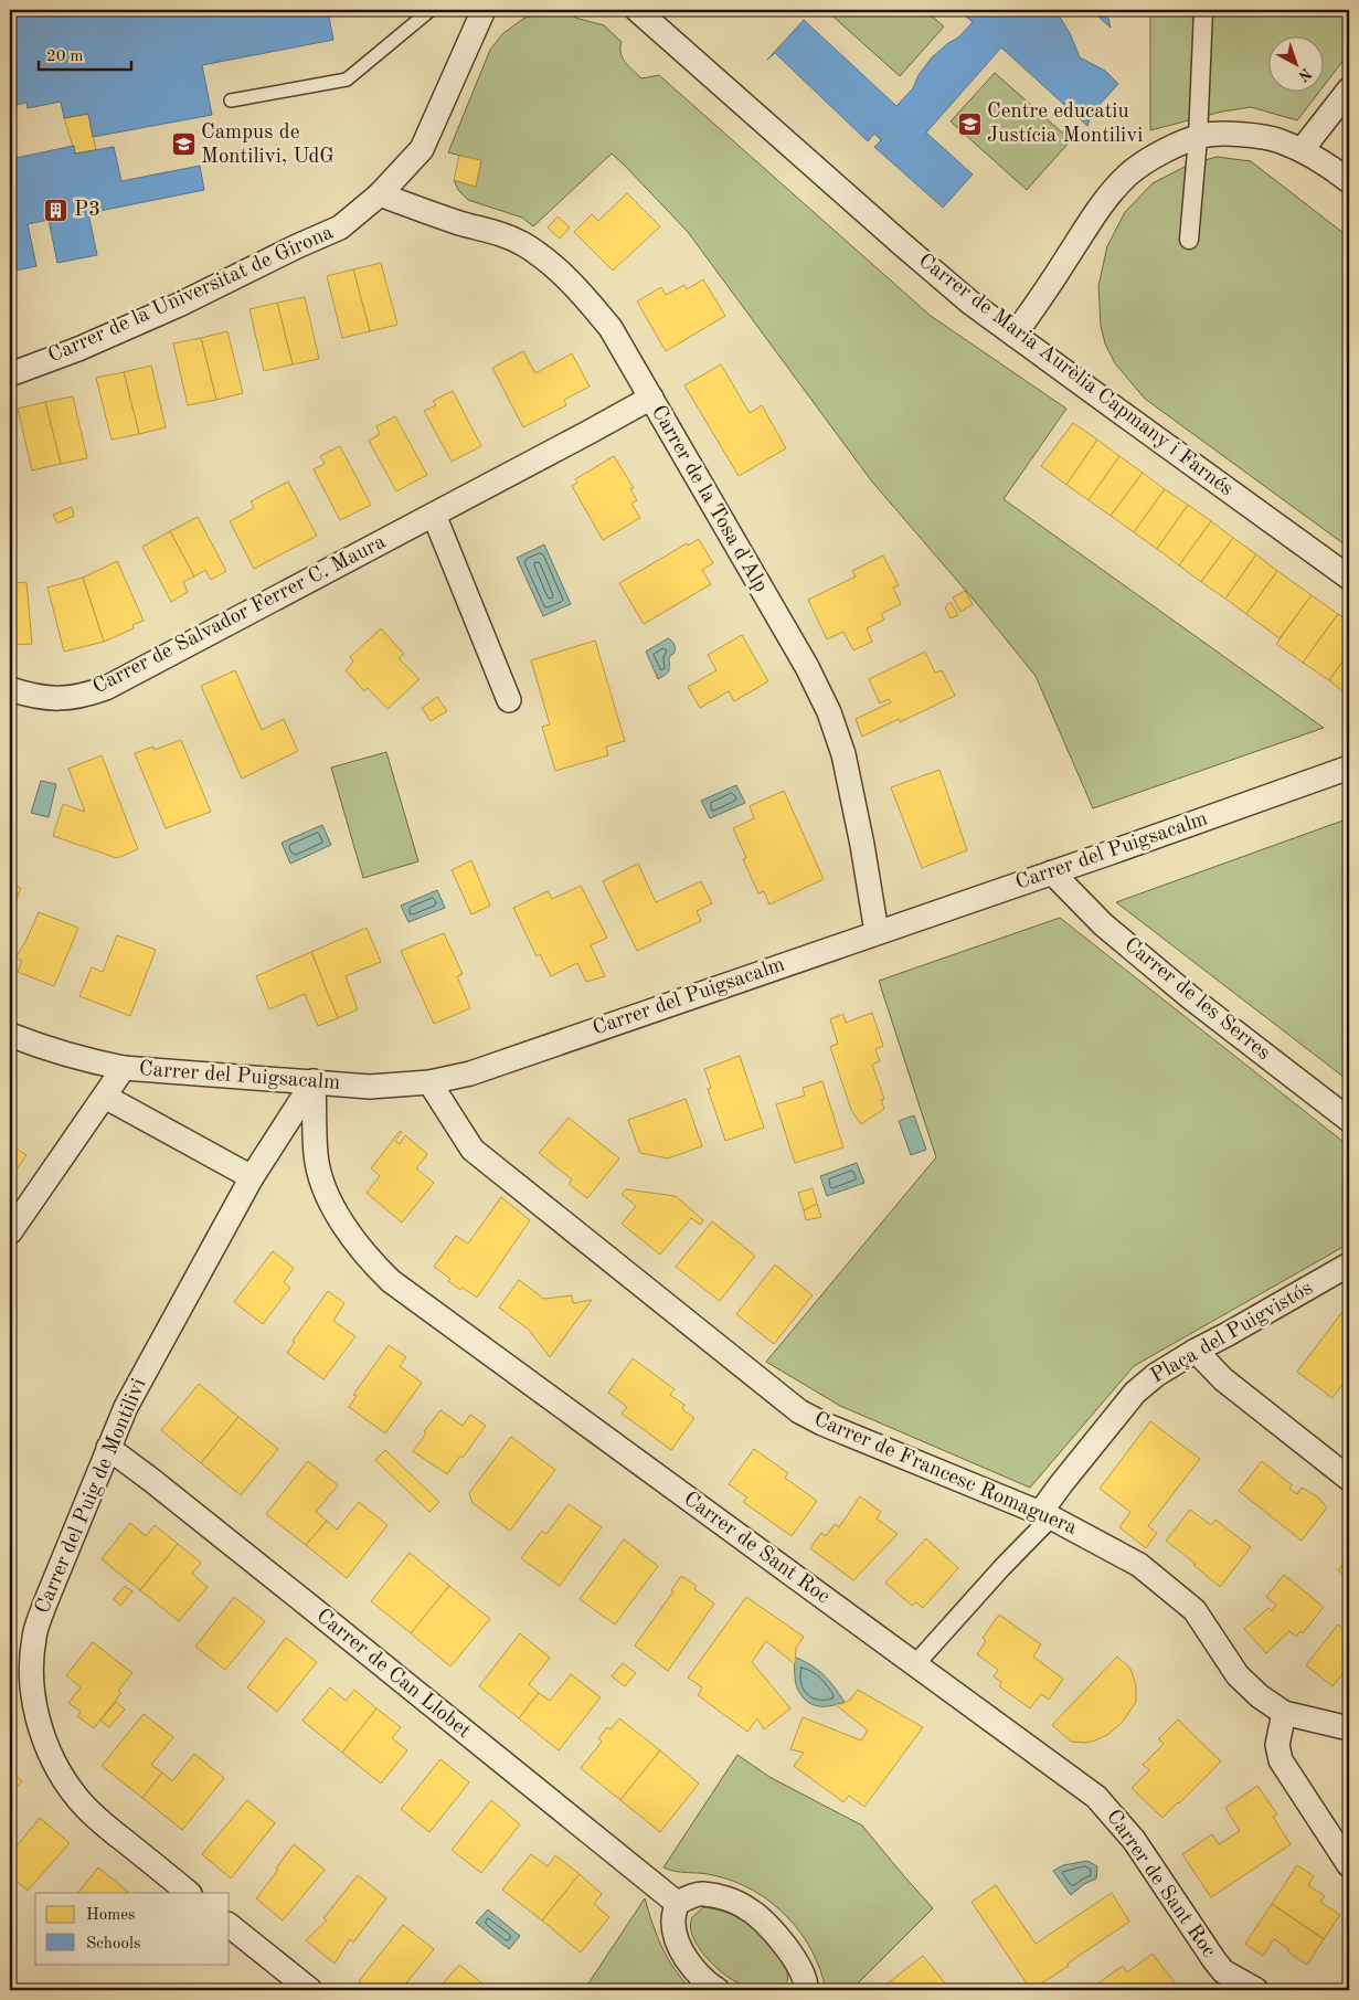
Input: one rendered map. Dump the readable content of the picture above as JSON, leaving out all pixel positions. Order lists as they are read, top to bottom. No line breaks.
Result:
{"streets":{"street":["Carrer de la Universitat de Girona","Carrer de Maria Aurèlia Capmany i Farnés","Carrer de la Tosa d'Alp","Carrer de Salvador Ferrer C. Maura","Carrer del Puigsacalm","Carrer de les Serres","Plaça del Puigvistós","Carrer de Francesc Romaguera","Carrer del Puig de Montilivi","Carrer de Sant Roc","Carrer de Can Llobet"]},"crossings":[["Carrer de la Universitat de Girona","Carrer de la Tosa d'Alp"],["Carrer de la Tosa d'Alp","Carrer de Salvador Ferrer C. Maura"],["Carrer de la Tosa d'Alp","Carrer del Puigsacalm"],["Carrer del Puigsacalm","Carrer de les Serres"],["Carrer del Puigsacalm","Carrer de Francesc Romaguera"],["Carrer del Puigsacalm","Carrer del Puig de Montilivi"],["Carrer del Puigsacalm","Carrer de Sant Roc"],["Plaça del Puigvistós","Carrer de Francesc Romaguera"],["Carrer del Puig de Montilivi","Carrer de Sant Roc"],["Carrer del Puig de Montilivi","Carrer de Can Llobet"]],"places":{"school or university":["Centre educatiu Justícia Montilivi","Campus de Montilivi, UdG"],"building":["P3"]},"legend":["Homes","Schools"],"scale_bar":"20 m","north":"bottom right"}
